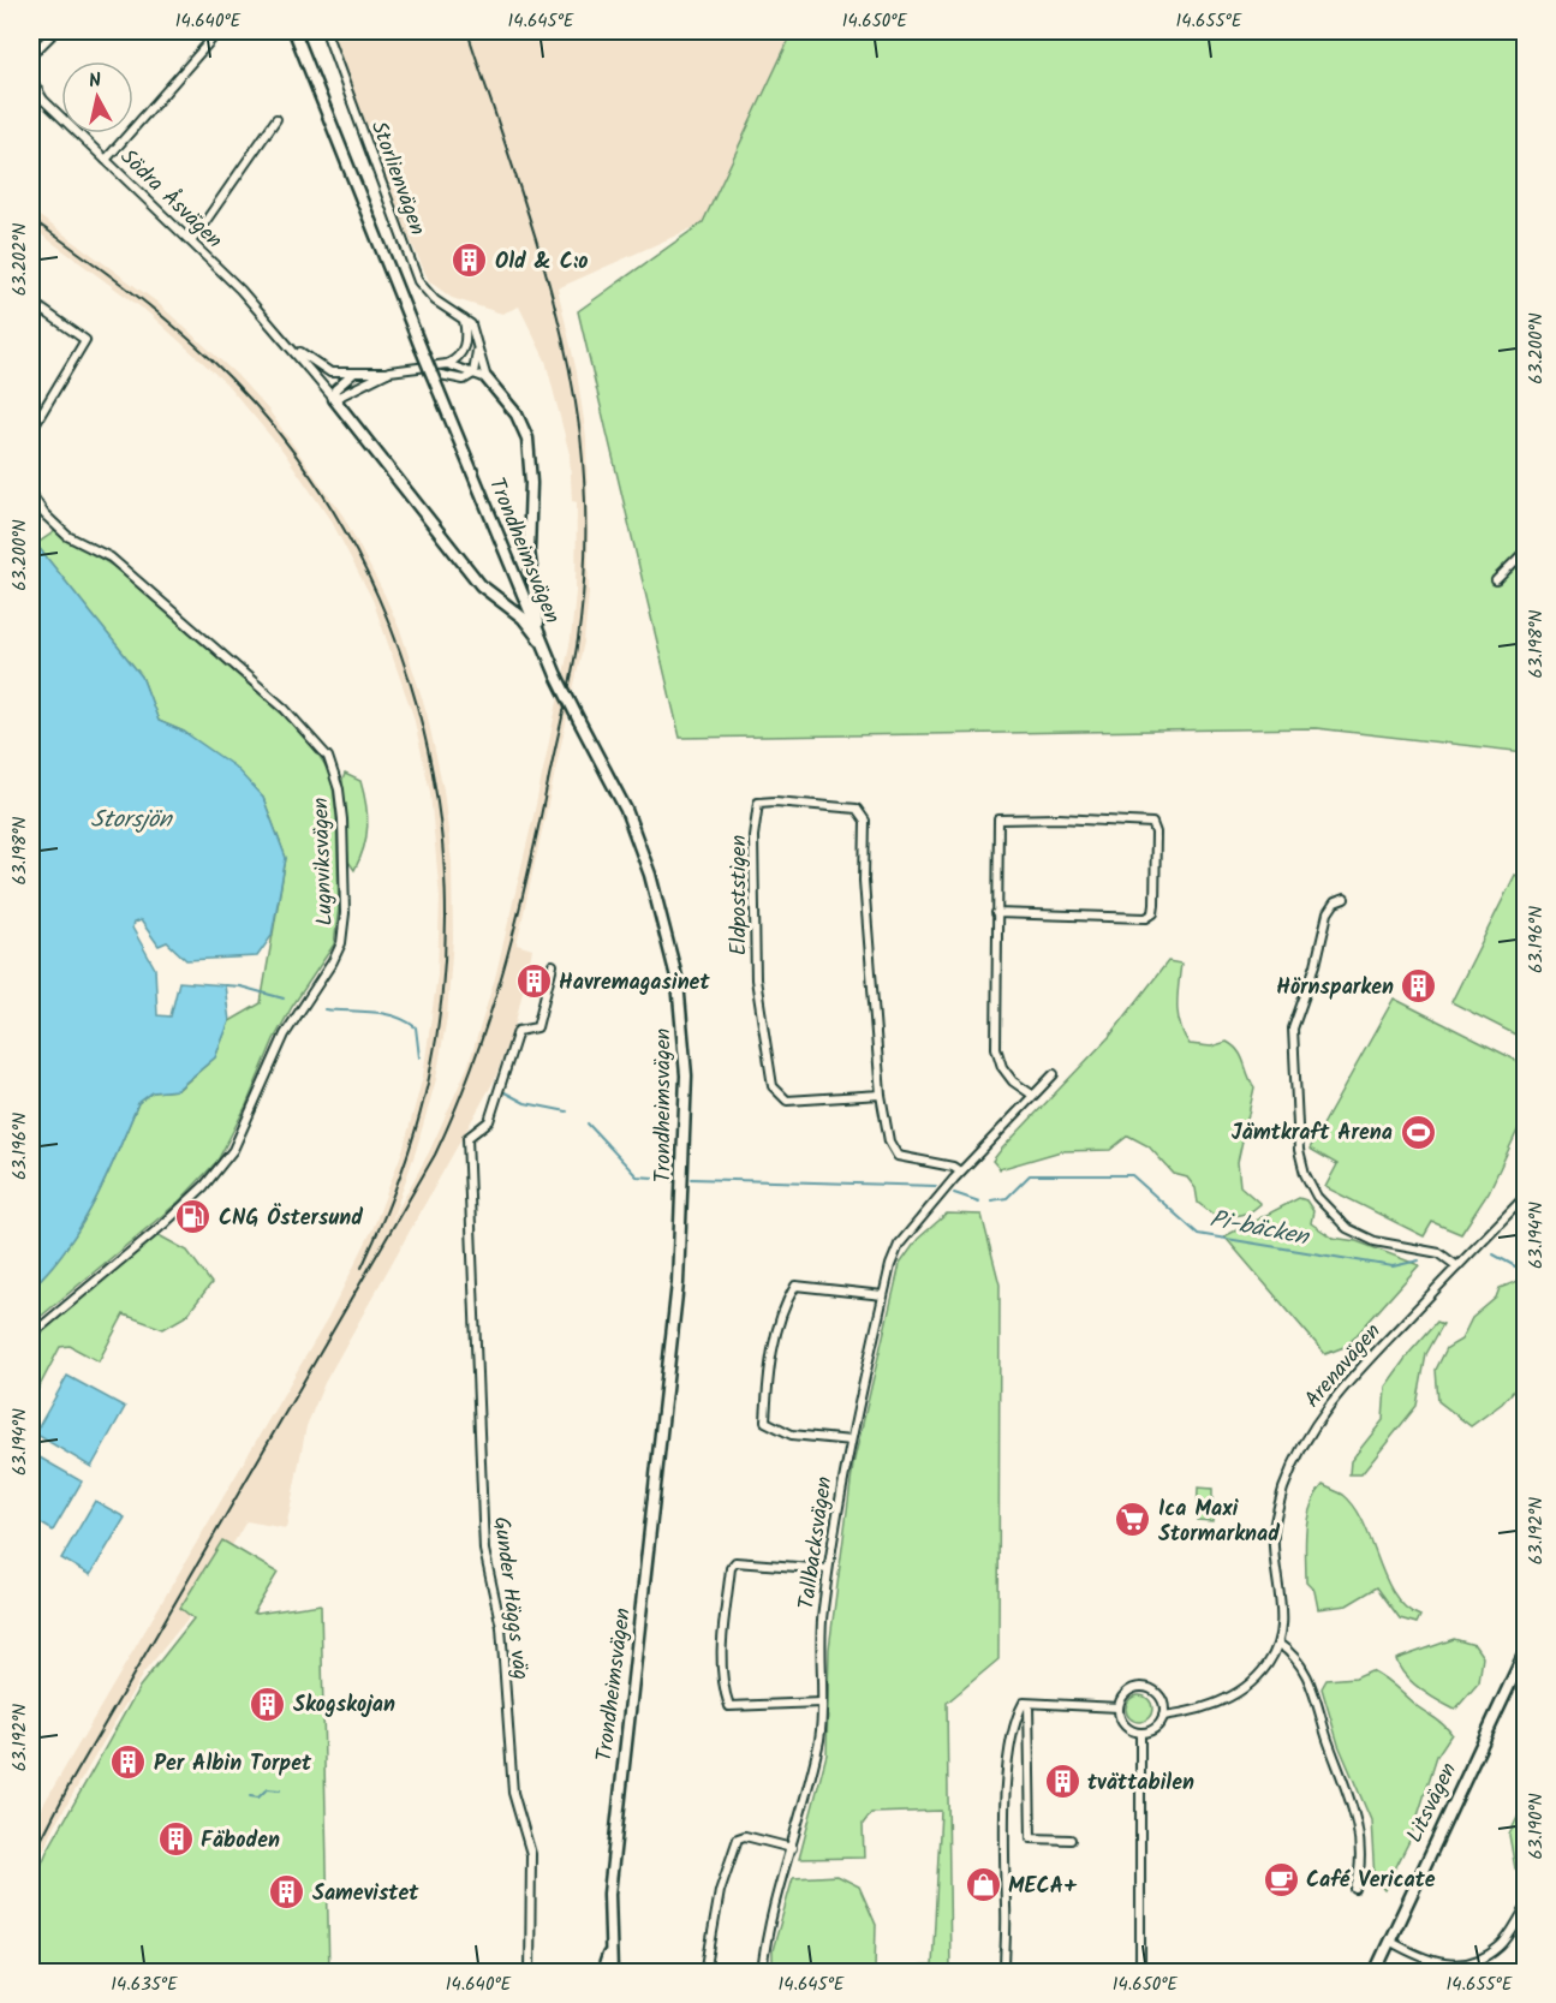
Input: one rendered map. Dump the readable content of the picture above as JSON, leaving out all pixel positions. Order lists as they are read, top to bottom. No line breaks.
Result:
{"streets":{"main road":["Trondheimsvägen","Litsvägen"],"street":["Storlienvägen","Södra Åsvägen","Lugnviksvägen","Eldpoststigen","Arenavägen","Tallbacksvägen","Gunder Häggs väg"]},"crossings":[["Eldpoststigen","Tallbacksvägen"]],"water":["Storsjön","Pi-bäcken"],"places":{"building":["Old & C:o","Havremagasinet","Hörnsparken","Skogskojan","Per Albin Torpet","tvättabilen","Fäboden","Samevistet"],"sports":["Jämtkraft Arena"],"fuel station":["CNG Östersund"],"supermarket":["Ica Maxi Stormarknad"],"cafe":["Café Vericate"],"shop":["MECA+"]},"north":"top","coordinates":["14.640°E","14.645°E","14.650°E","14.655°E","63.202°N","63.200°N","63.198°N","63.196°N","63.194°N","63.192°N","63.190°N","14.635°E"]}
